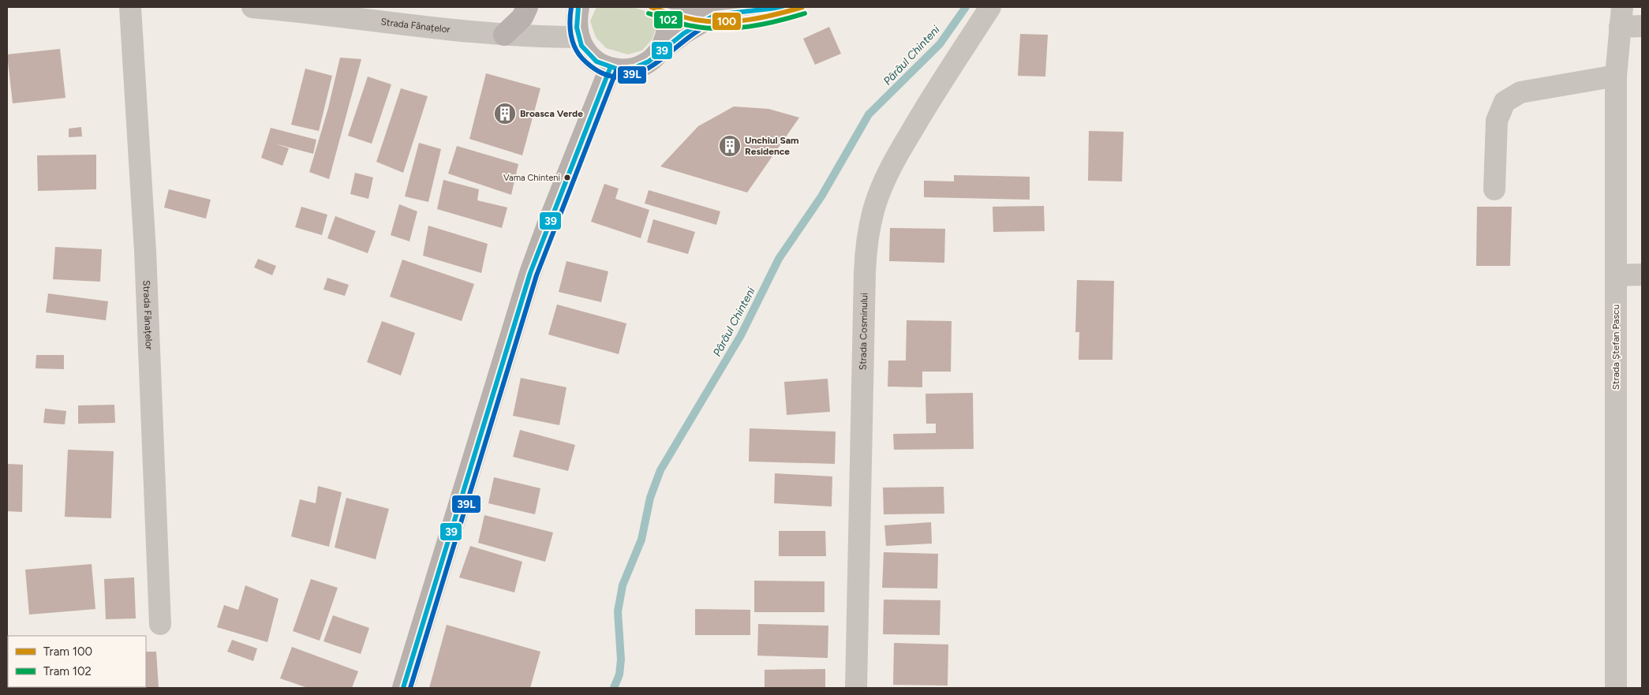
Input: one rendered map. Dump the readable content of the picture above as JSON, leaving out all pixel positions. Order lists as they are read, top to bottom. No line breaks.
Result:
{"streets":{"street":["Strada Fânațelor","Strada Cosminului","Strada Ștefan Pascu"]},"water":["Pârâul Chinteni"],"places":{"building":["Broasca Verde","Unchiul Sam Residence"],"other":["Vama Chinteni"]},"lines":["tram line 100","transit line 39","transit line 39L","tram line 102"],"legend":["Tram 100","Tram 102"]}
